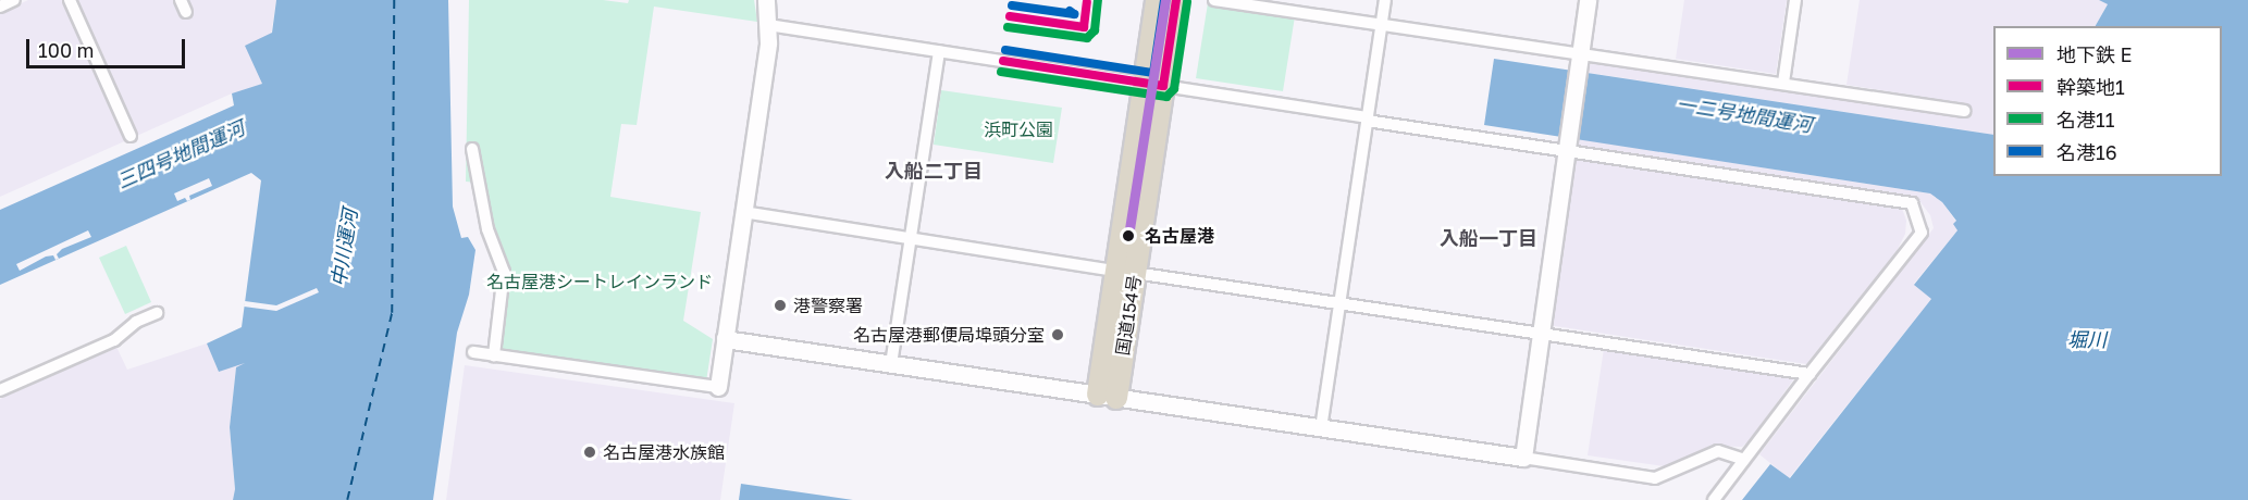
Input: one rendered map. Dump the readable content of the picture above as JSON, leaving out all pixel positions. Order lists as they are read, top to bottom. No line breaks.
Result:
{"streets":{"highway":["国道154号"]},"districts":["入船二丁目","入船一丁目"],"water":["一二号地間運河","三四号地間運河","中川運河","堀川"],"parks":["浜町公園","名古屋港シートレインランド"],"places":["名古屋港","港警察署","名古屋港郵便局埠頭分室","名古屋港水族館"],"lines":["metro line E","transit line 幹築地1","transit line 名港11","transit line 名港16"],"legend":["地下鉄 E","幹築地1","名港11","名港16"],"scale_bar":"100 m"}
